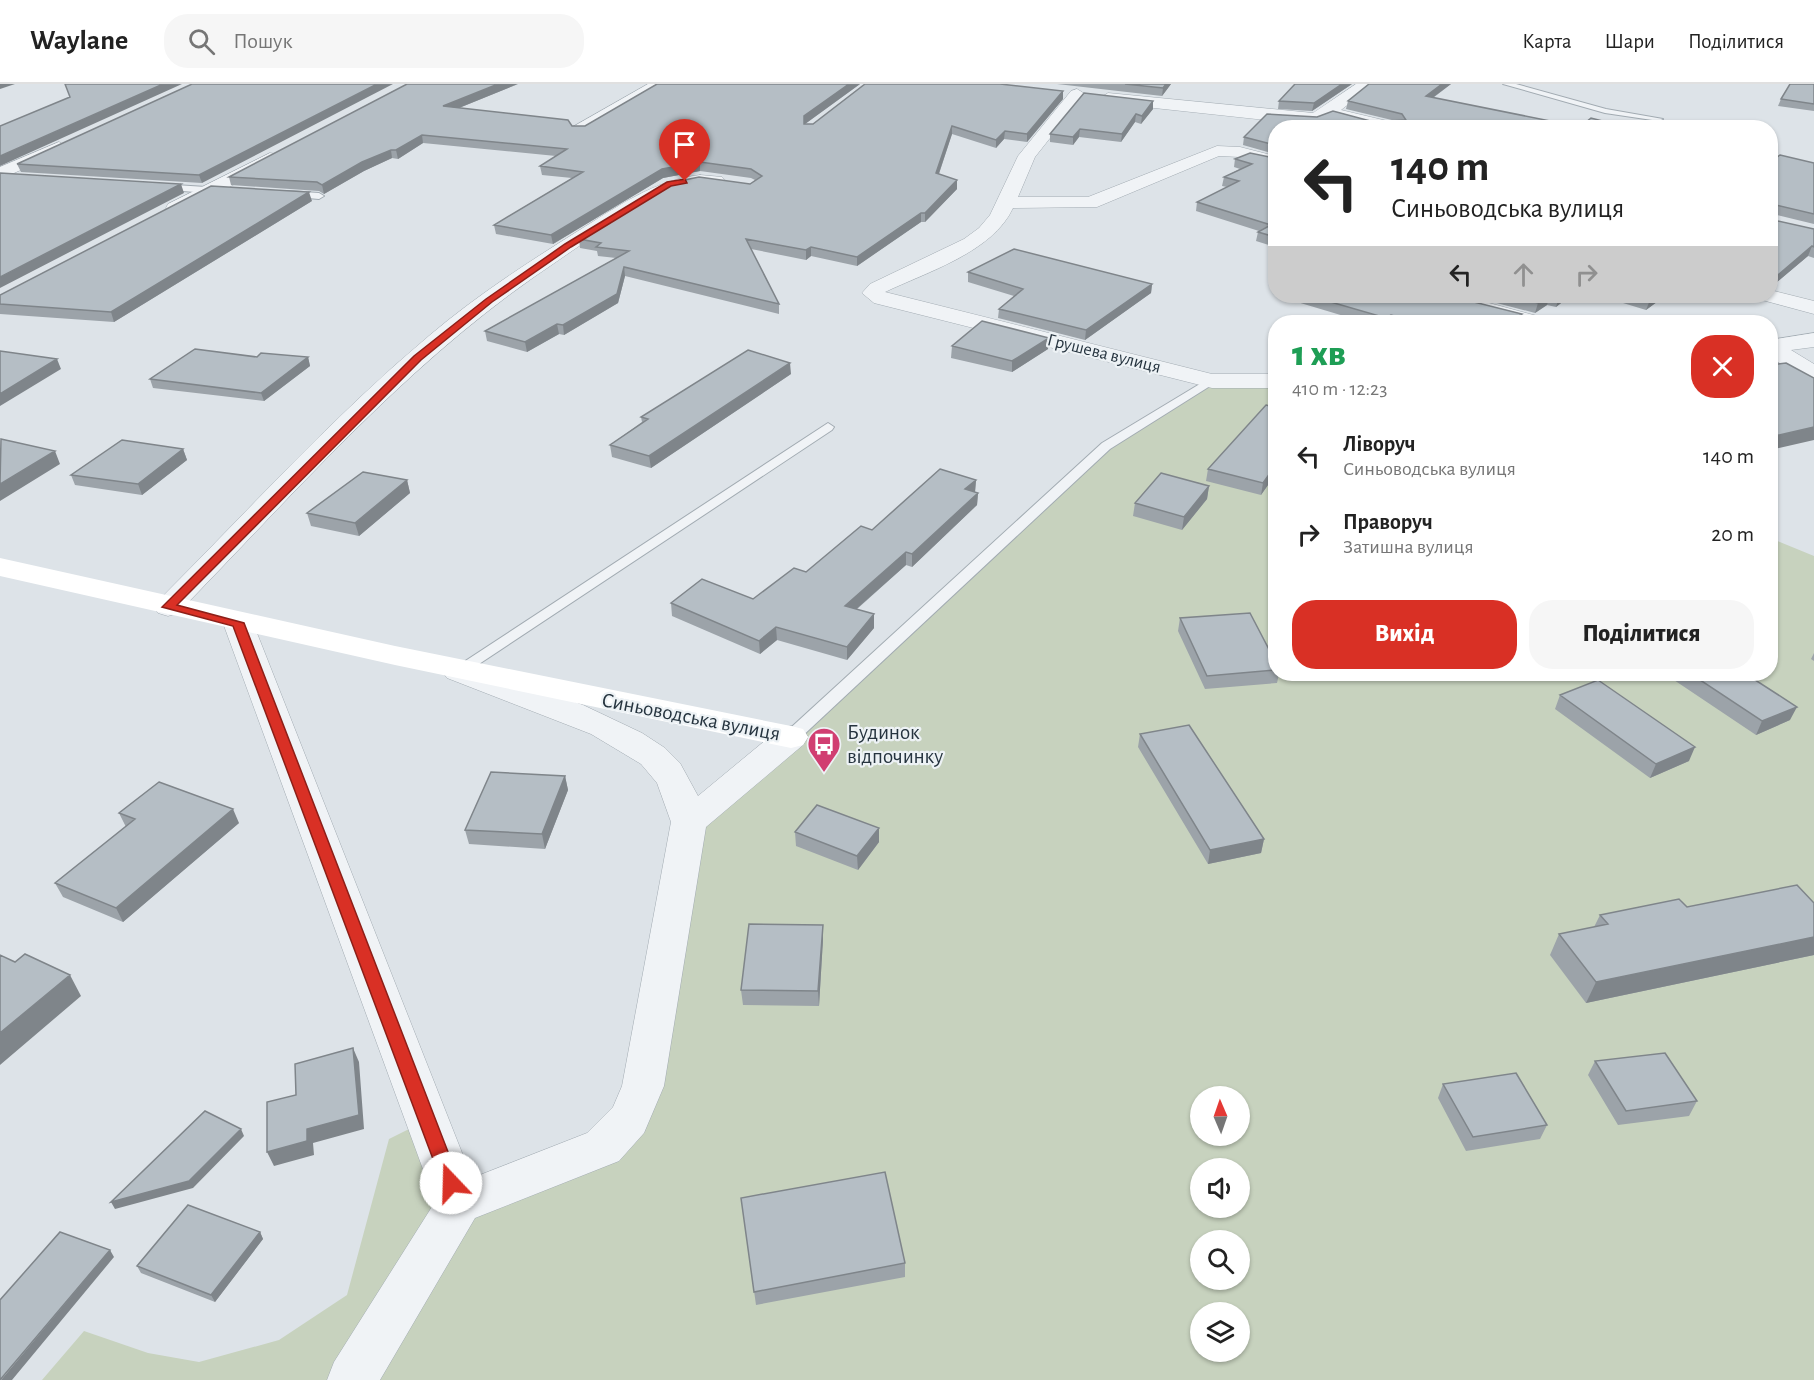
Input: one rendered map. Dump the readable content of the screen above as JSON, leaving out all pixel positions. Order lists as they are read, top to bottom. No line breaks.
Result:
{"streets":{"street":["Грушева вулиця","Синьоводська вулиця"]},"places":{"bus stop":["Будинок відпочинку"]},"north":"top","page":{"header":"Waylane","search":"Пошук","nav":["Карта","Шари","Поділитися"],"turn":["140 m","Синьоводська вулиця"],"heading":["1 хв","410 m · 12:23"],"list":[{"name":"Ліворуч","note":"Синьоводська вулиця","value":"140 m"},{"name":"Праворуч","note":"Затишна вулиця","value":"20 m"}],"buttons":["Вихід","Поділитися"]}}
